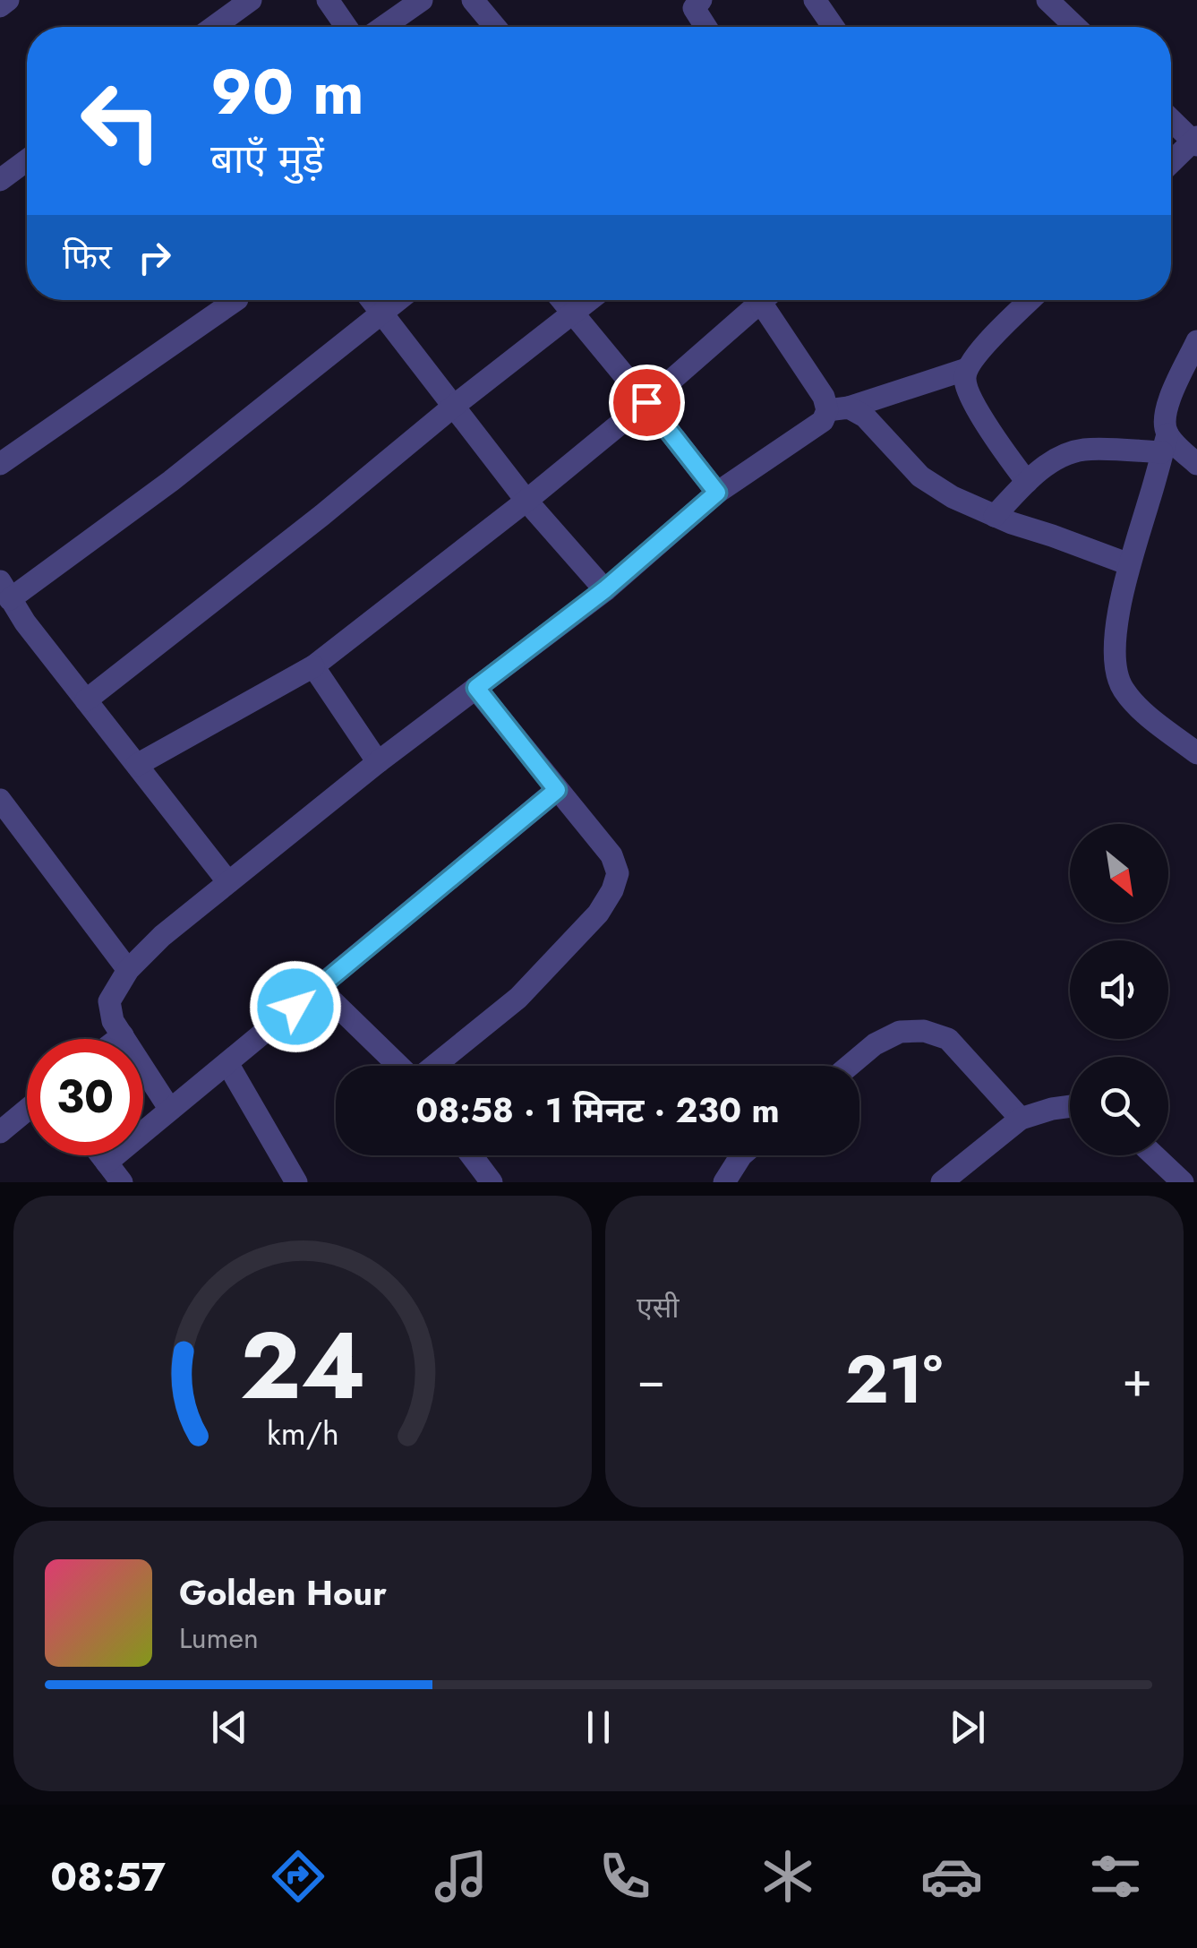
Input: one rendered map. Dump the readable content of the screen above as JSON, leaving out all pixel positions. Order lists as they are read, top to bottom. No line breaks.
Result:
{"north":"bottom right","page":{"turn":["90 m","बाएँ मुड़ें"],"then":"फिर","limit":"30","trip":"08:58 · 1 मिनट · 230 m","tile":"एसी","heat":["−","21°","+"],"song":["Golden Hour","Lumen"],"tabs":"08:57","gauge":["24","km/h"]}}
